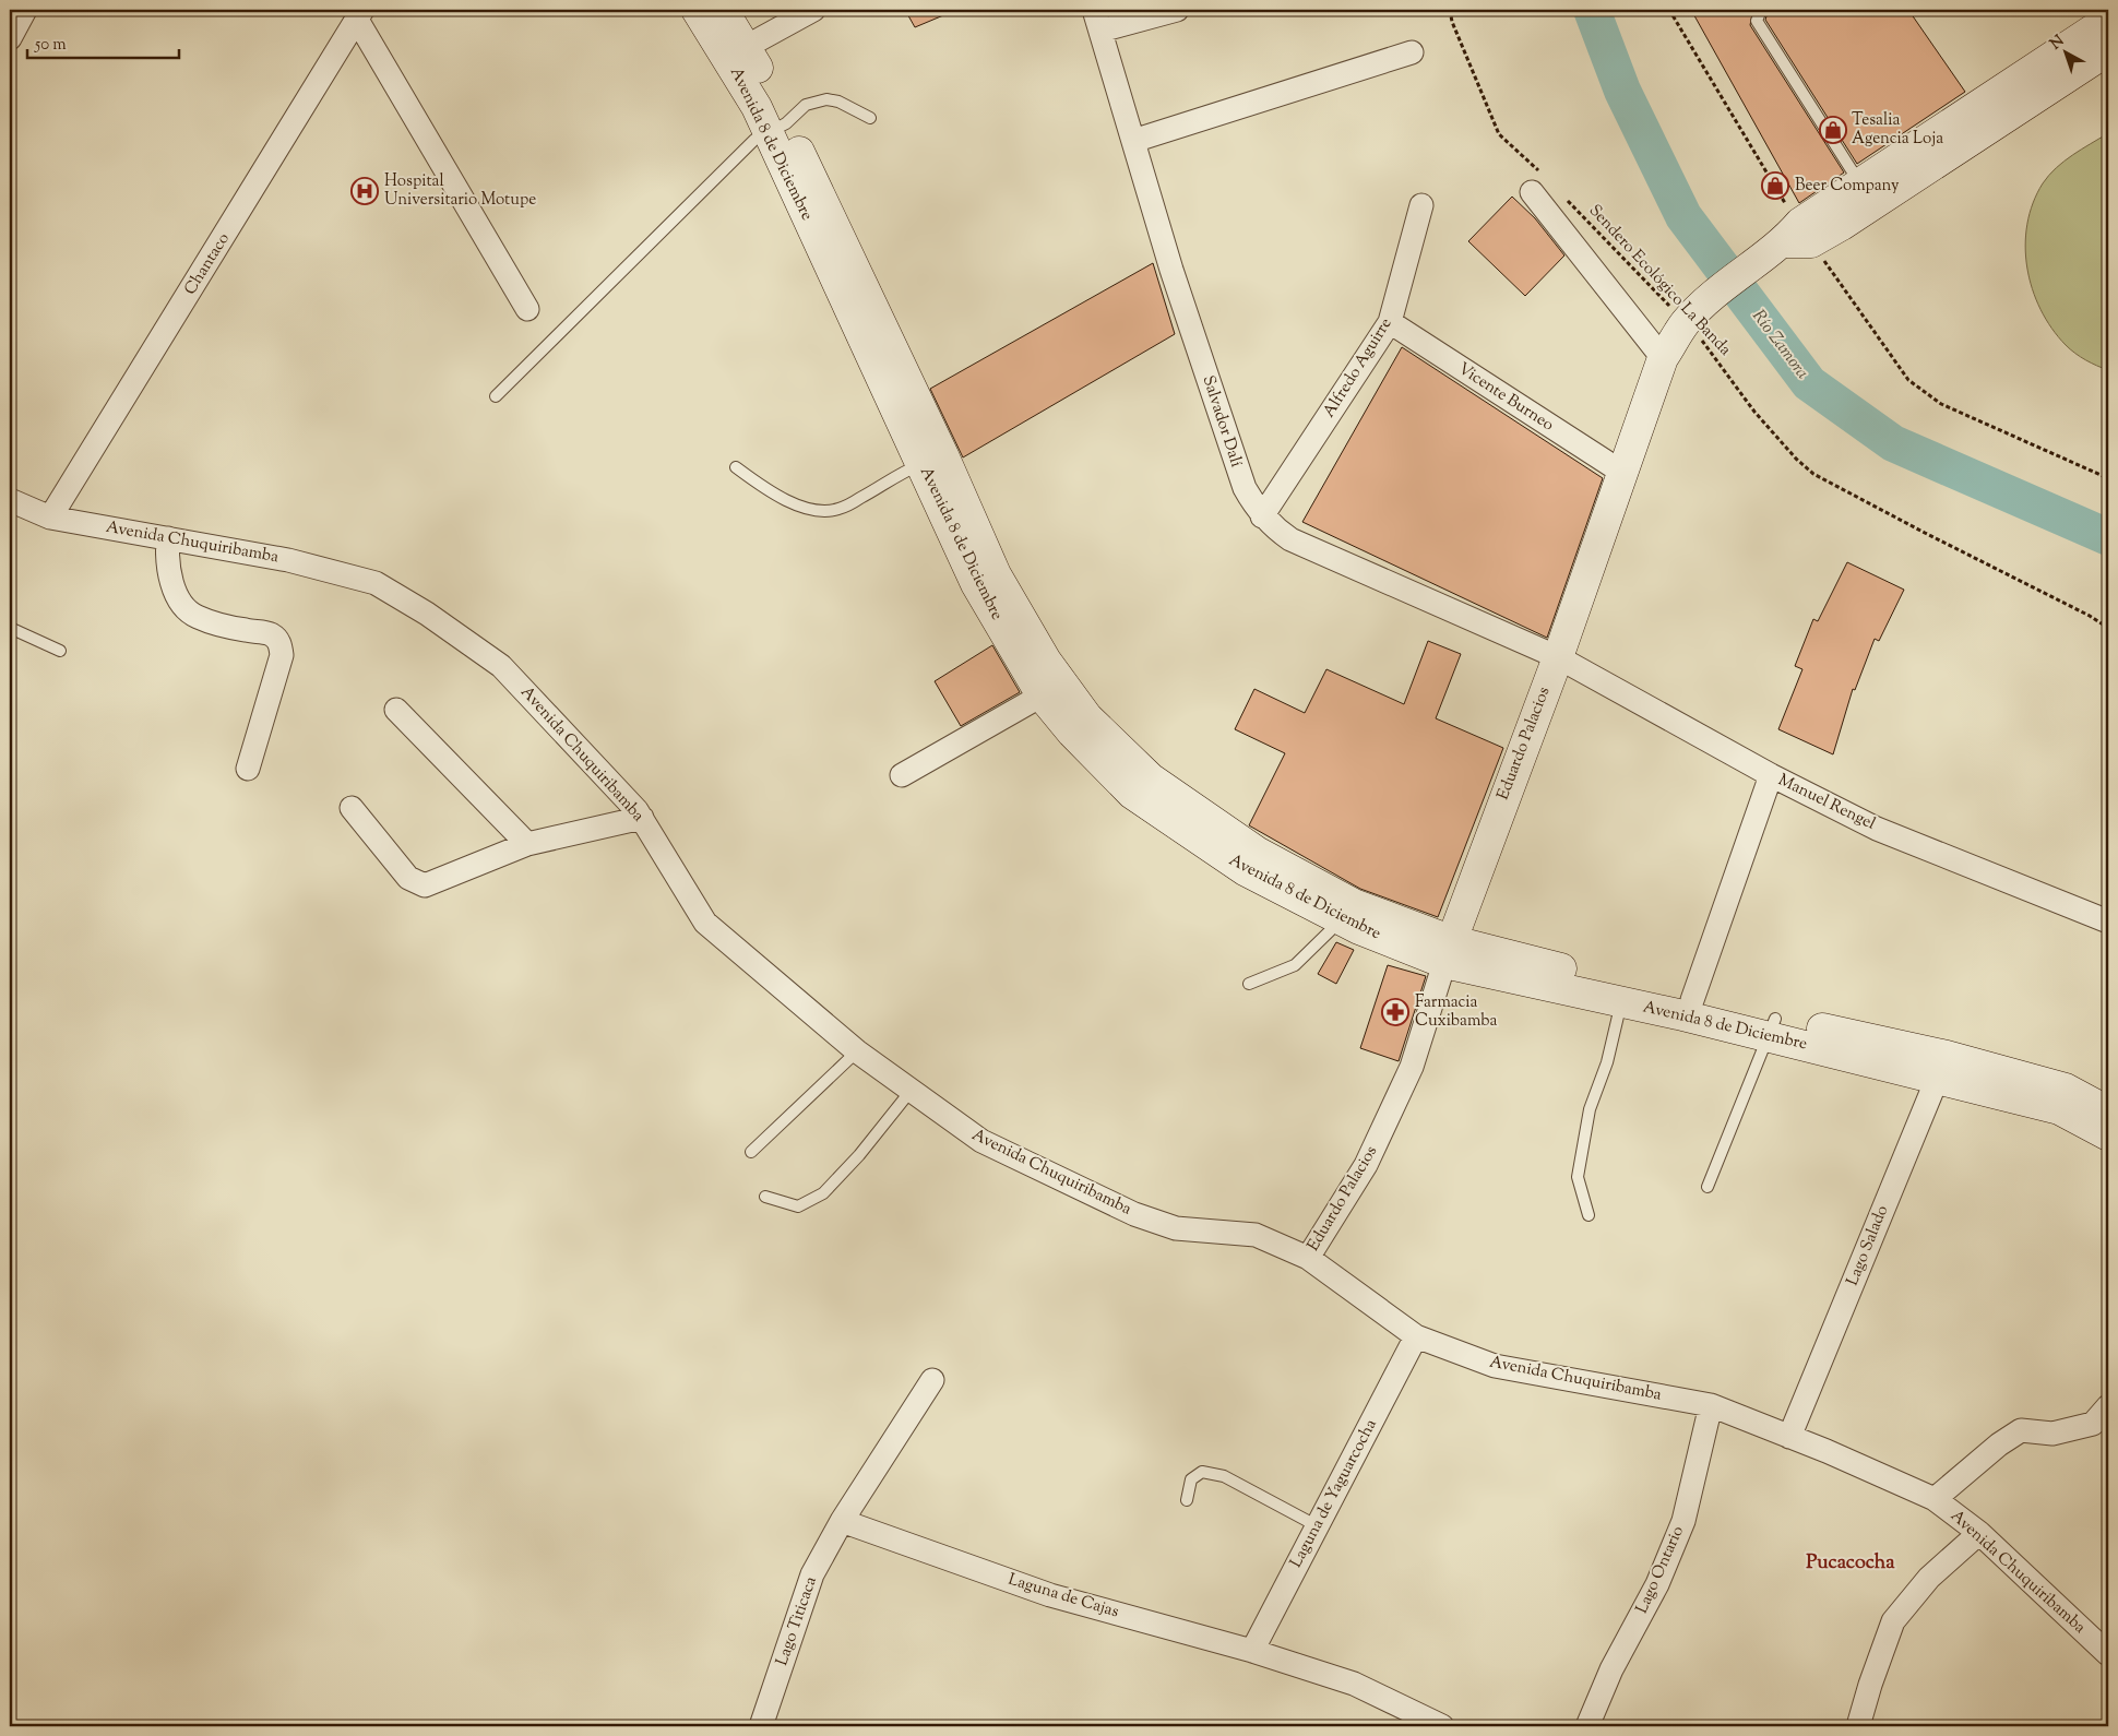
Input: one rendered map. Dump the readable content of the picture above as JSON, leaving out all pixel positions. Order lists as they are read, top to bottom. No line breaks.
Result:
{"streets":{"main road":["Avenida 8 de Diciembre","Eduardo Palacios"],"street":["Chantaco","Alfredo Aguirre","Vicente Burneo","Salvador Dalí","Avenida Chuquiribamba","Manuel Rengel","Lago Salado","Laguna de Yaguarcocha","Lago Ontario","Laguna de Cajas","Lago Titicaca"],"path":["Sendero Ecológico La Banda"]},"crossings":[["Avenida 8 de Diciembre","Eduardo Palacios"],["Avenida 8 de Diciembre","Lago Salado"],["Chantaco","Avenida Chuquiribamba"],["Sendero Ecológico La Banda","Eduardo Palacios"],["Alfredo Aguirre","Vicente Burneo"],["Alfredo Aguirre","Salvador Dalí"],["Vicente Burneo","Eduardo Palacios"],["Salvador Dalí","Eduardo Palacios"],["Salvador Dalí","Manuel Rengel"],["Avenida Chuquiribamba","Eduardo Palacios"],["Avenida Chuquiribamba","Lago Salado"],["Avenida Chuquiribamba","Laguna de Yaguarcocha"],["Avenida Chuquiribamba","Lago Ontario"],["Eduardo Palacios","Manuel Rengel"],["Laguna de Yaguarcocha","Laguna de Cajas"],["Laguna de Cajas","Lago Titicaca"]],"districts":["Pucacocha"],"water":["Río Zamora"],"places":{"shop":["Tesalia Agencia Loja","Beer Company"],"hospital":["Hospital Universitario Motupe"],"pharmacy":["Farmacia Cuxibamba"]},"scale_bar":"50 m","north":"top left"}
